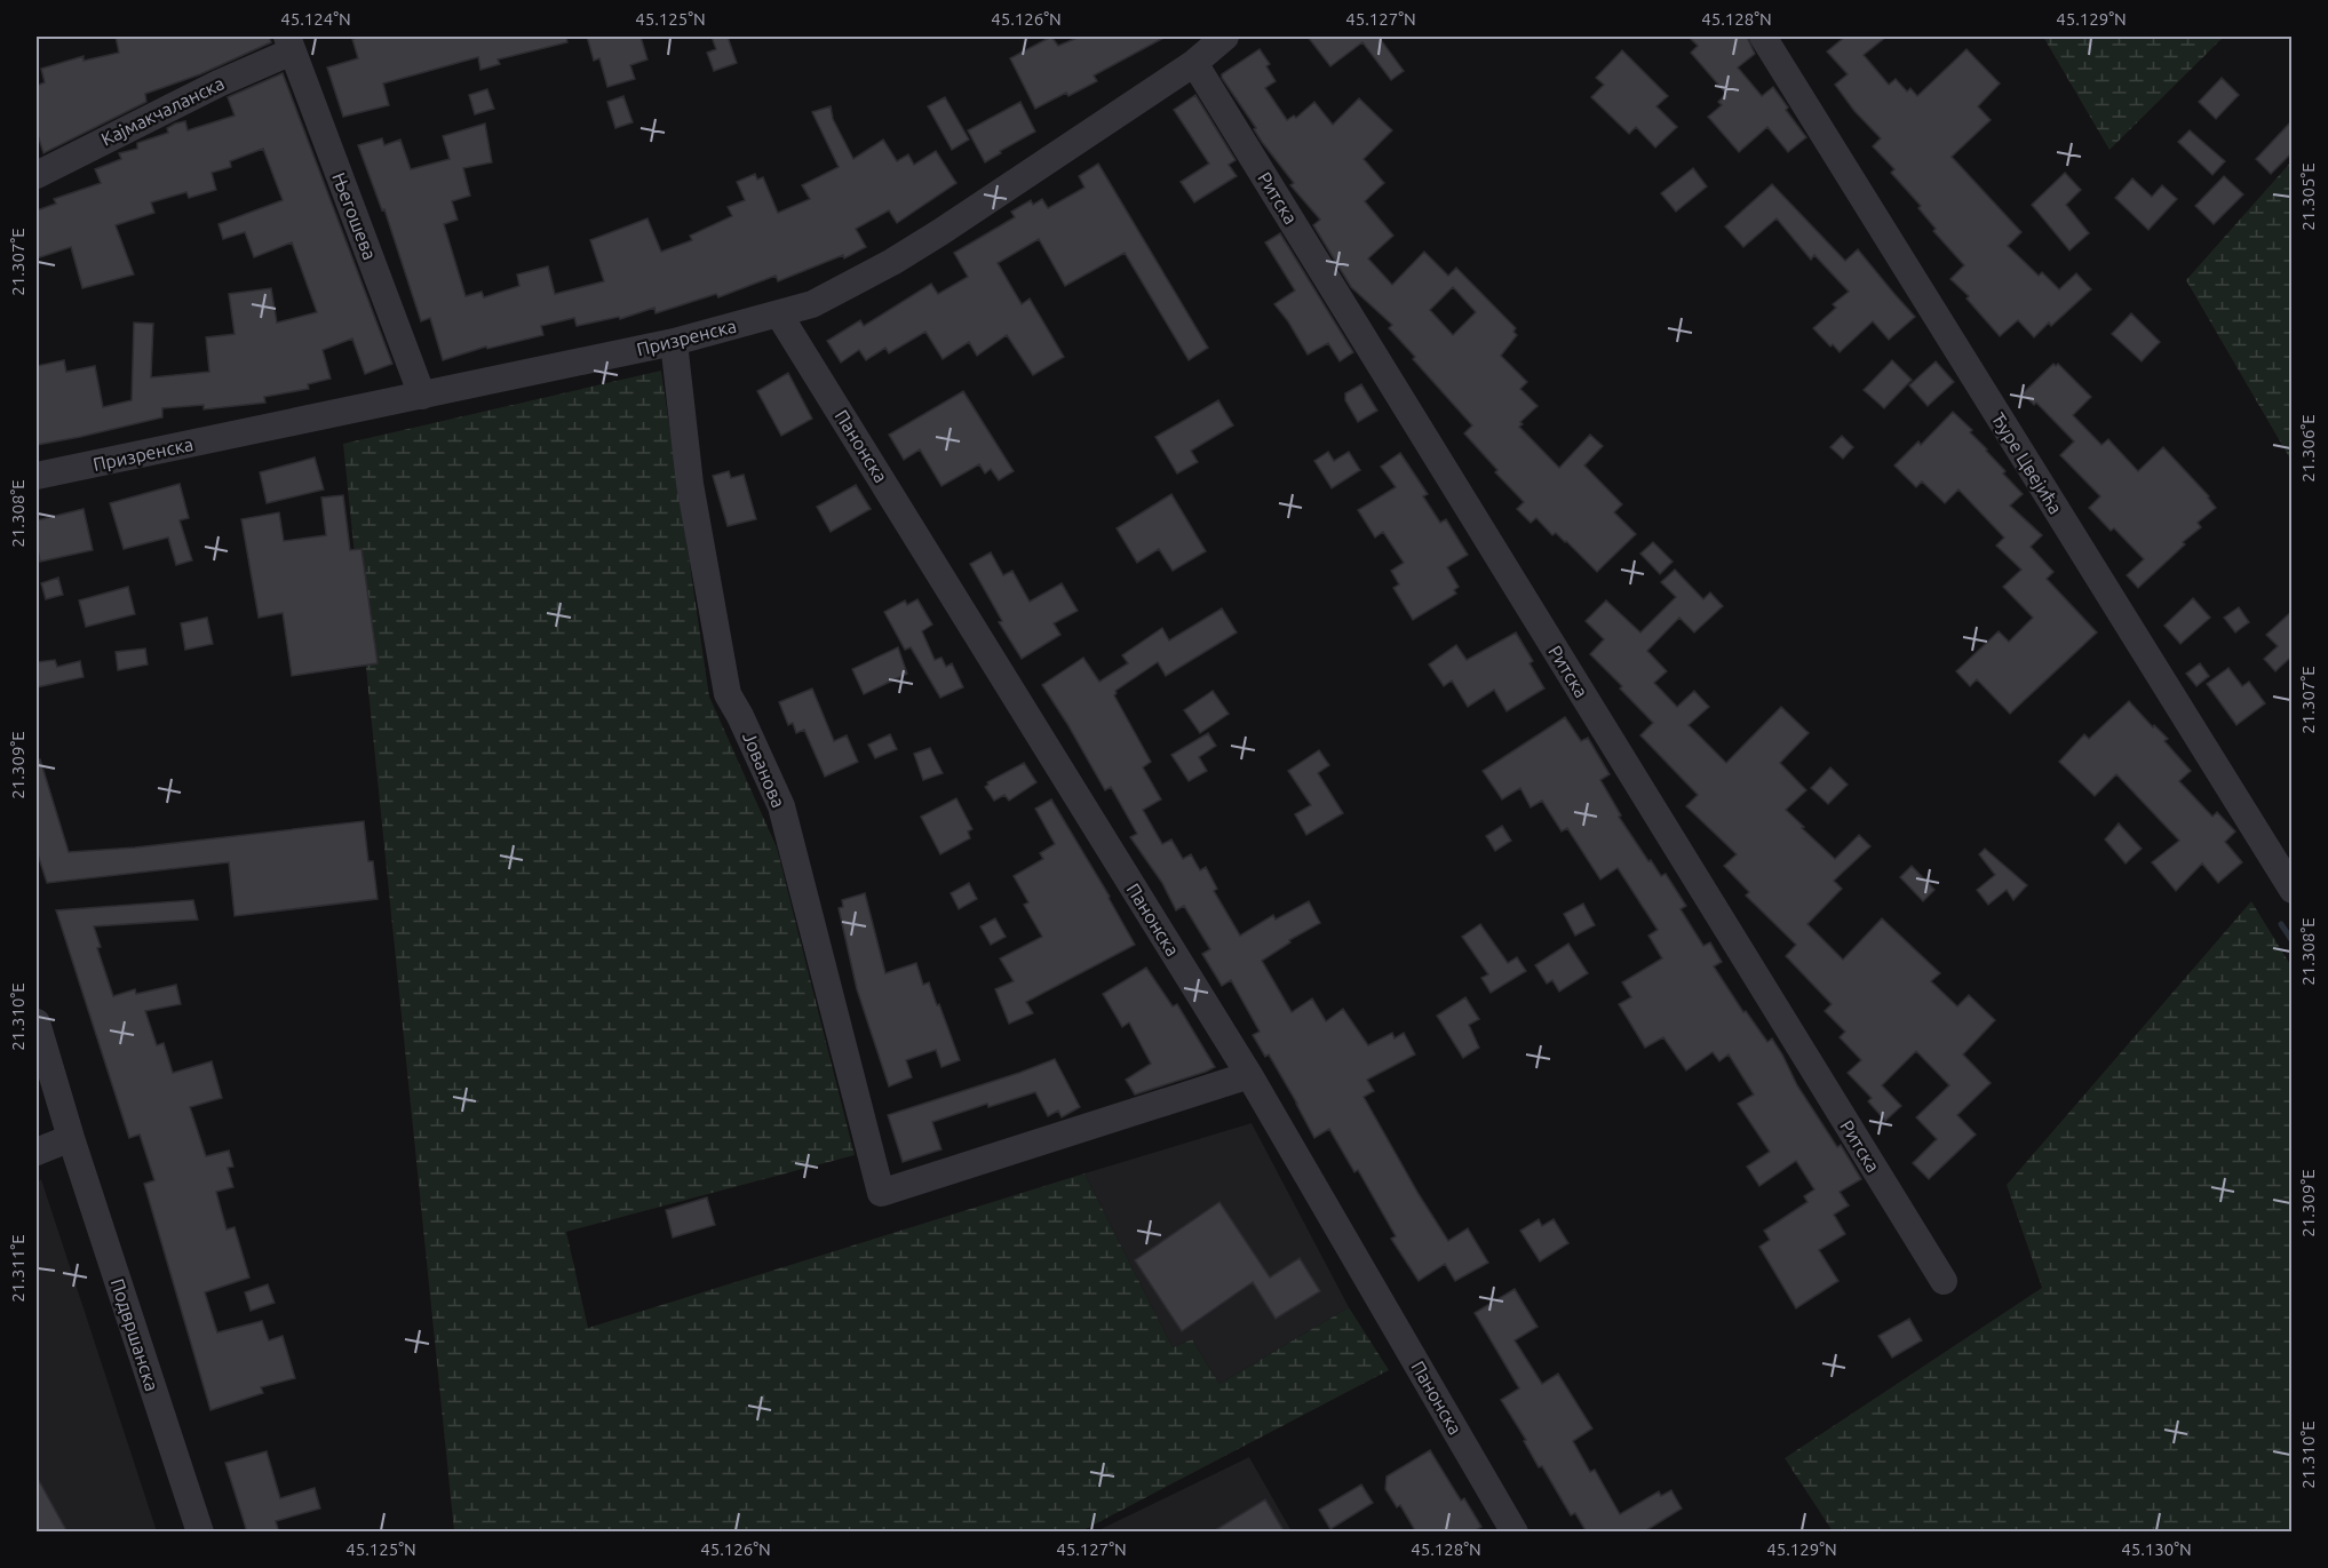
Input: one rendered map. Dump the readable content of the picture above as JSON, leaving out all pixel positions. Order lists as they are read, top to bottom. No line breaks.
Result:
{"streets":{"street":["Кајмакчаланска","Ритска","Његошева","Призренска","Панонска","Ђуре Цвејића","Јованова","Подвршанска"]},"crossings":[["Кајмакчаланска","Његошева"],["Ритска","Призренска"],["Његошева","Призренска"],["Призренска","Панонска"],["Призренска","Јованова"],["Панонска","Јованова"]],"coordinates":["45.124°N","45.125°N","45.126°N","45.127°N","45.128°N","45.129°N","21.305°E","21.307°E","21.306°E","21.308°E","21.309°E","21.310°E","21.311°E","45.130°N"]}
